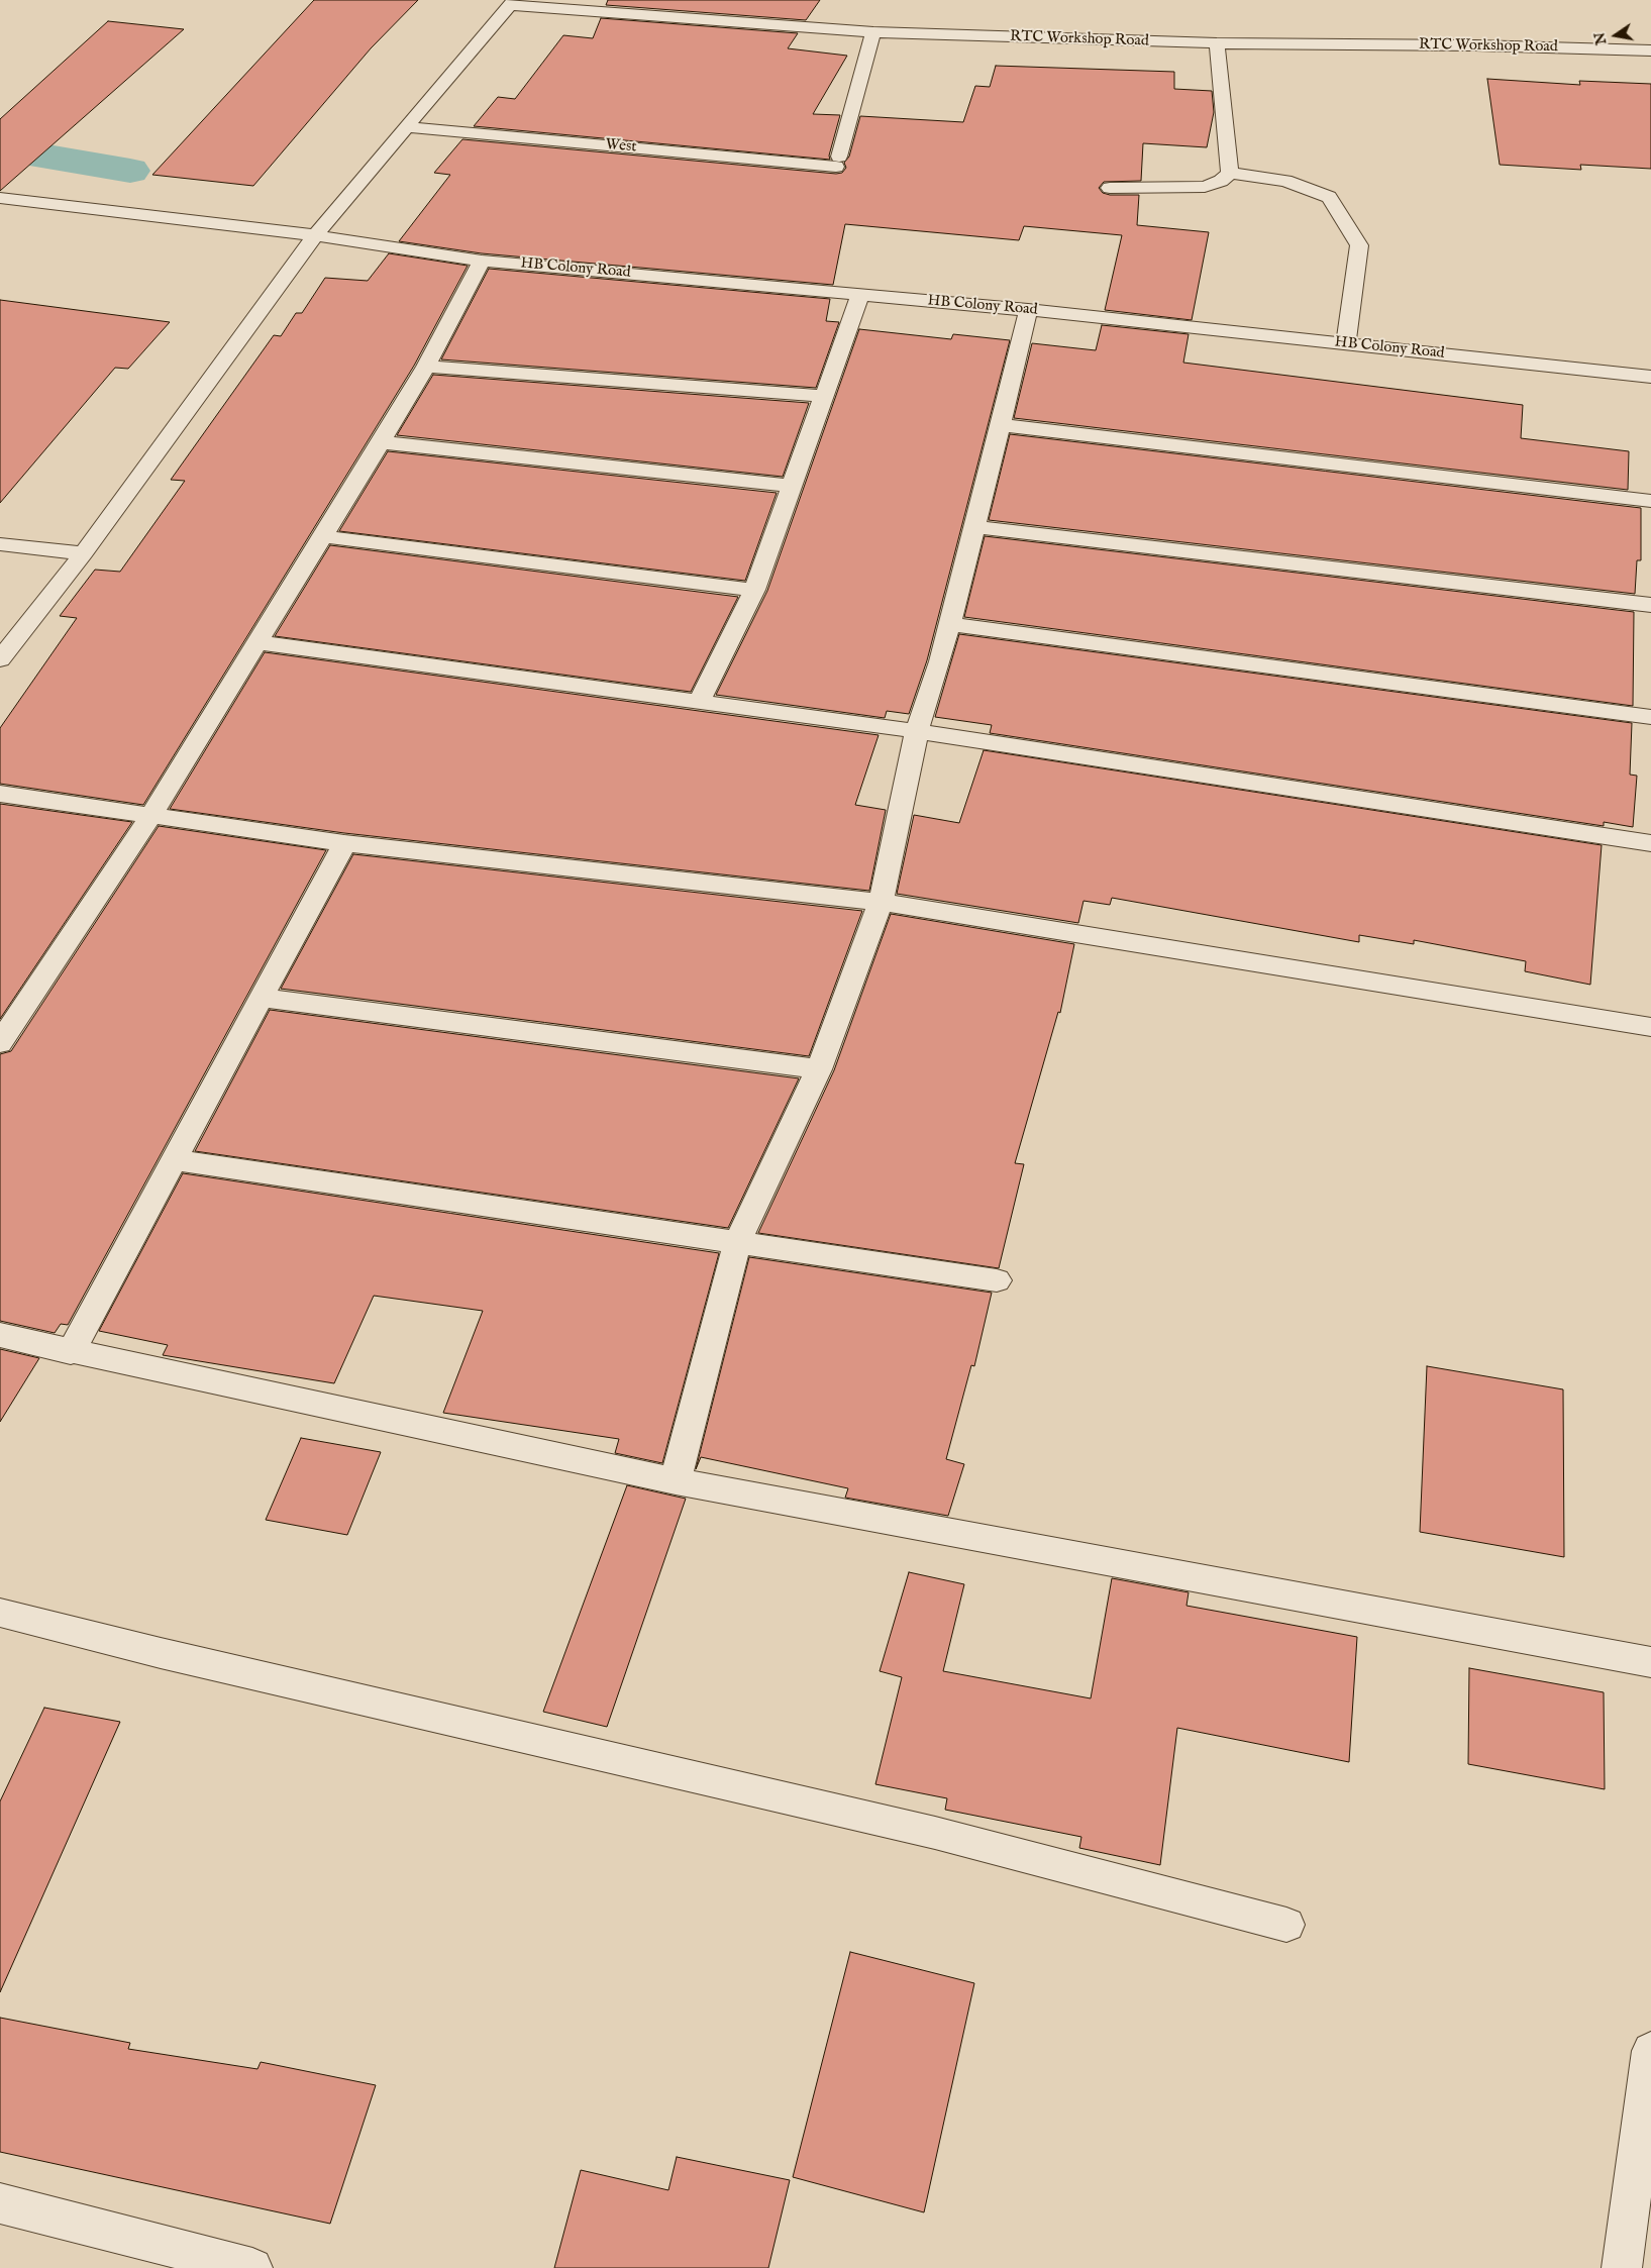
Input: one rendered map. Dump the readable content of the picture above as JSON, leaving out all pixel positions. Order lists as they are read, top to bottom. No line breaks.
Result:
{"streets":{"street":["RTC Workshop Road","West","HB Colony Road"]},"crossings":[["RTC Workshop Road","West"]],"north":"left"}
